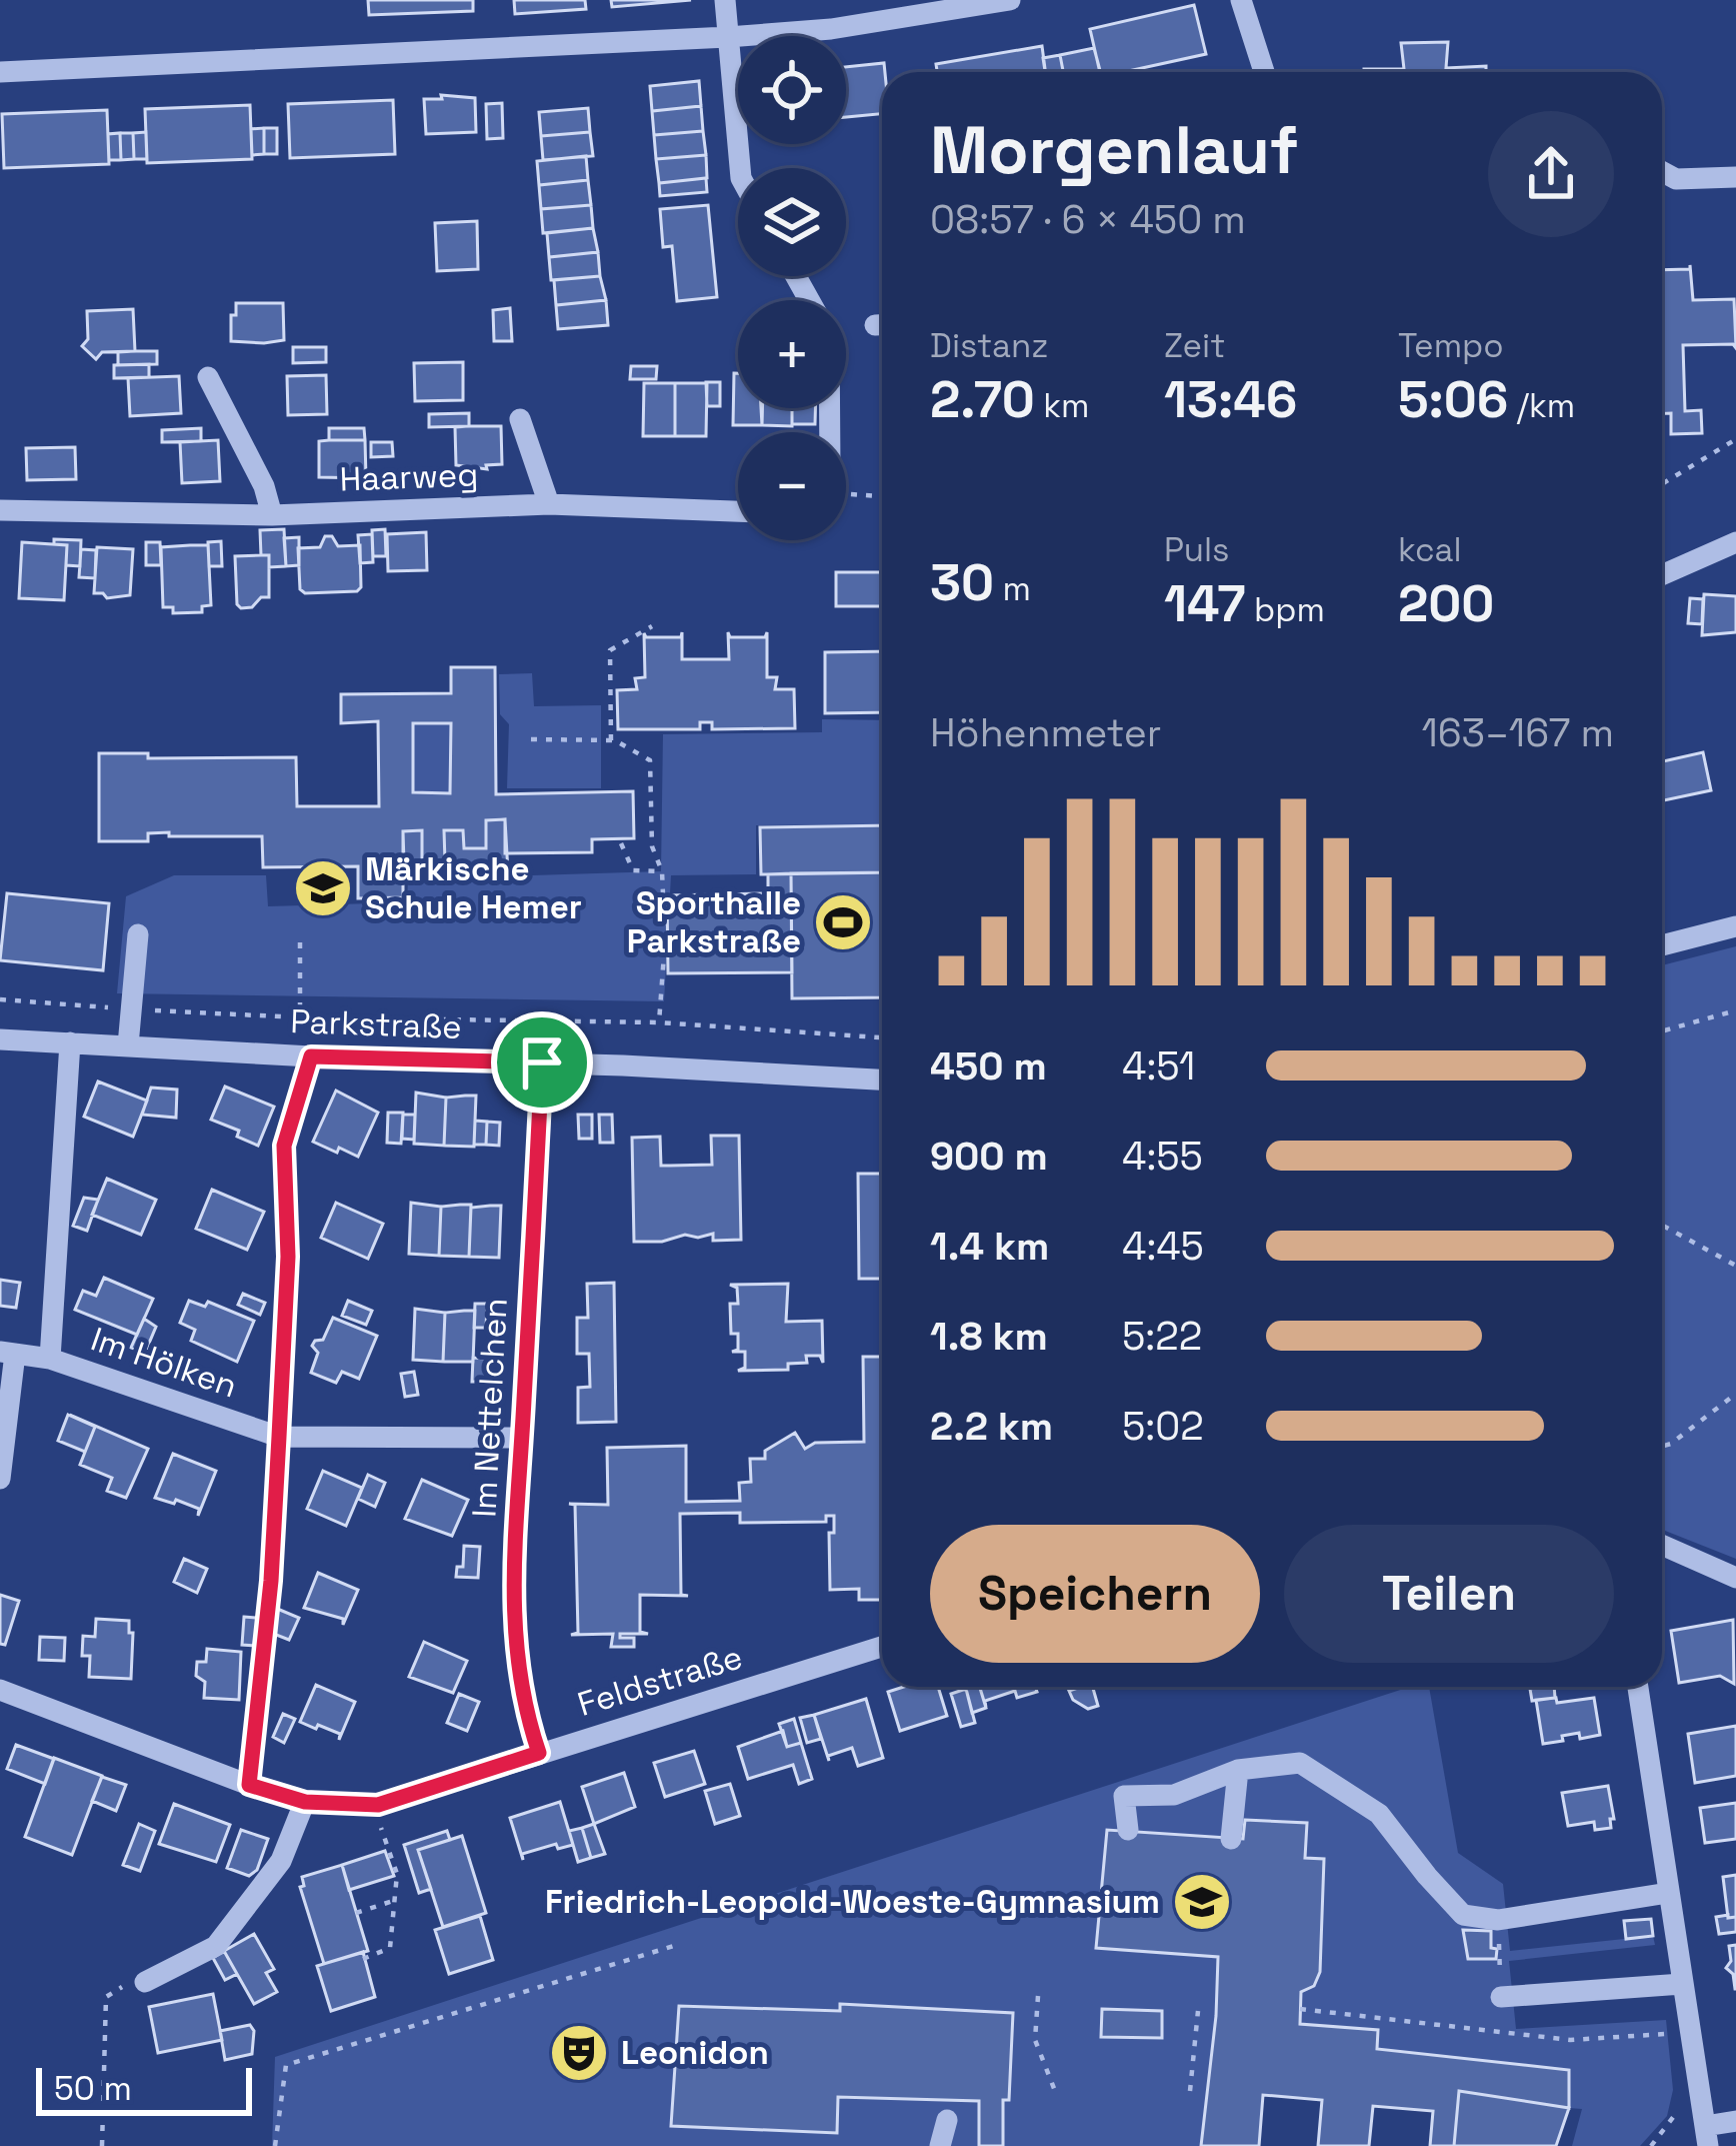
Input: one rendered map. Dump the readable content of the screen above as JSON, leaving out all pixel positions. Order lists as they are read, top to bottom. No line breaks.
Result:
{"streets":{"street":["Haarweg","Parkstraße","Im Hölken","Im Nettelchen","Feldstraße"]},"crossings":[["Parkstraße","Im Nettelchen"],["Im Hölken","Im Nettelchen"],["Im Nettelchen","Feldstraße"]],"places":{"school or university":["Märkische Schule Hemer","Friedrich-Leopold-Woeste-Gymnasium"],"sports":["Sporthalle Parkstraße"],"theatre":["Leonidon"]},"scale_bar":"50 m","page":{"map_buttons":["+","−"],"heading":["Morgenlauf","08:57 · 6 × 450 m"],"stats":[["Distanz","2.70 km"],["Zeit","13:46"],["Tempo","5:06 /km"],["30 m"],["Puls","147 bpm"],["kcal","200"]],"chart":["Höhenmeter","163–167 m"],"list":[{"name":"450 m","note":"4:51"},{"name":"900 m","note":"4:55"},{"name":"1.4 km","note":"4:45"},{"name":"1.8 km","note":"5:22"},{"name":"2.2 km","note":"5:02"}],"buttons":["Speichern","Teilen"],"scale":"50 m"}}
